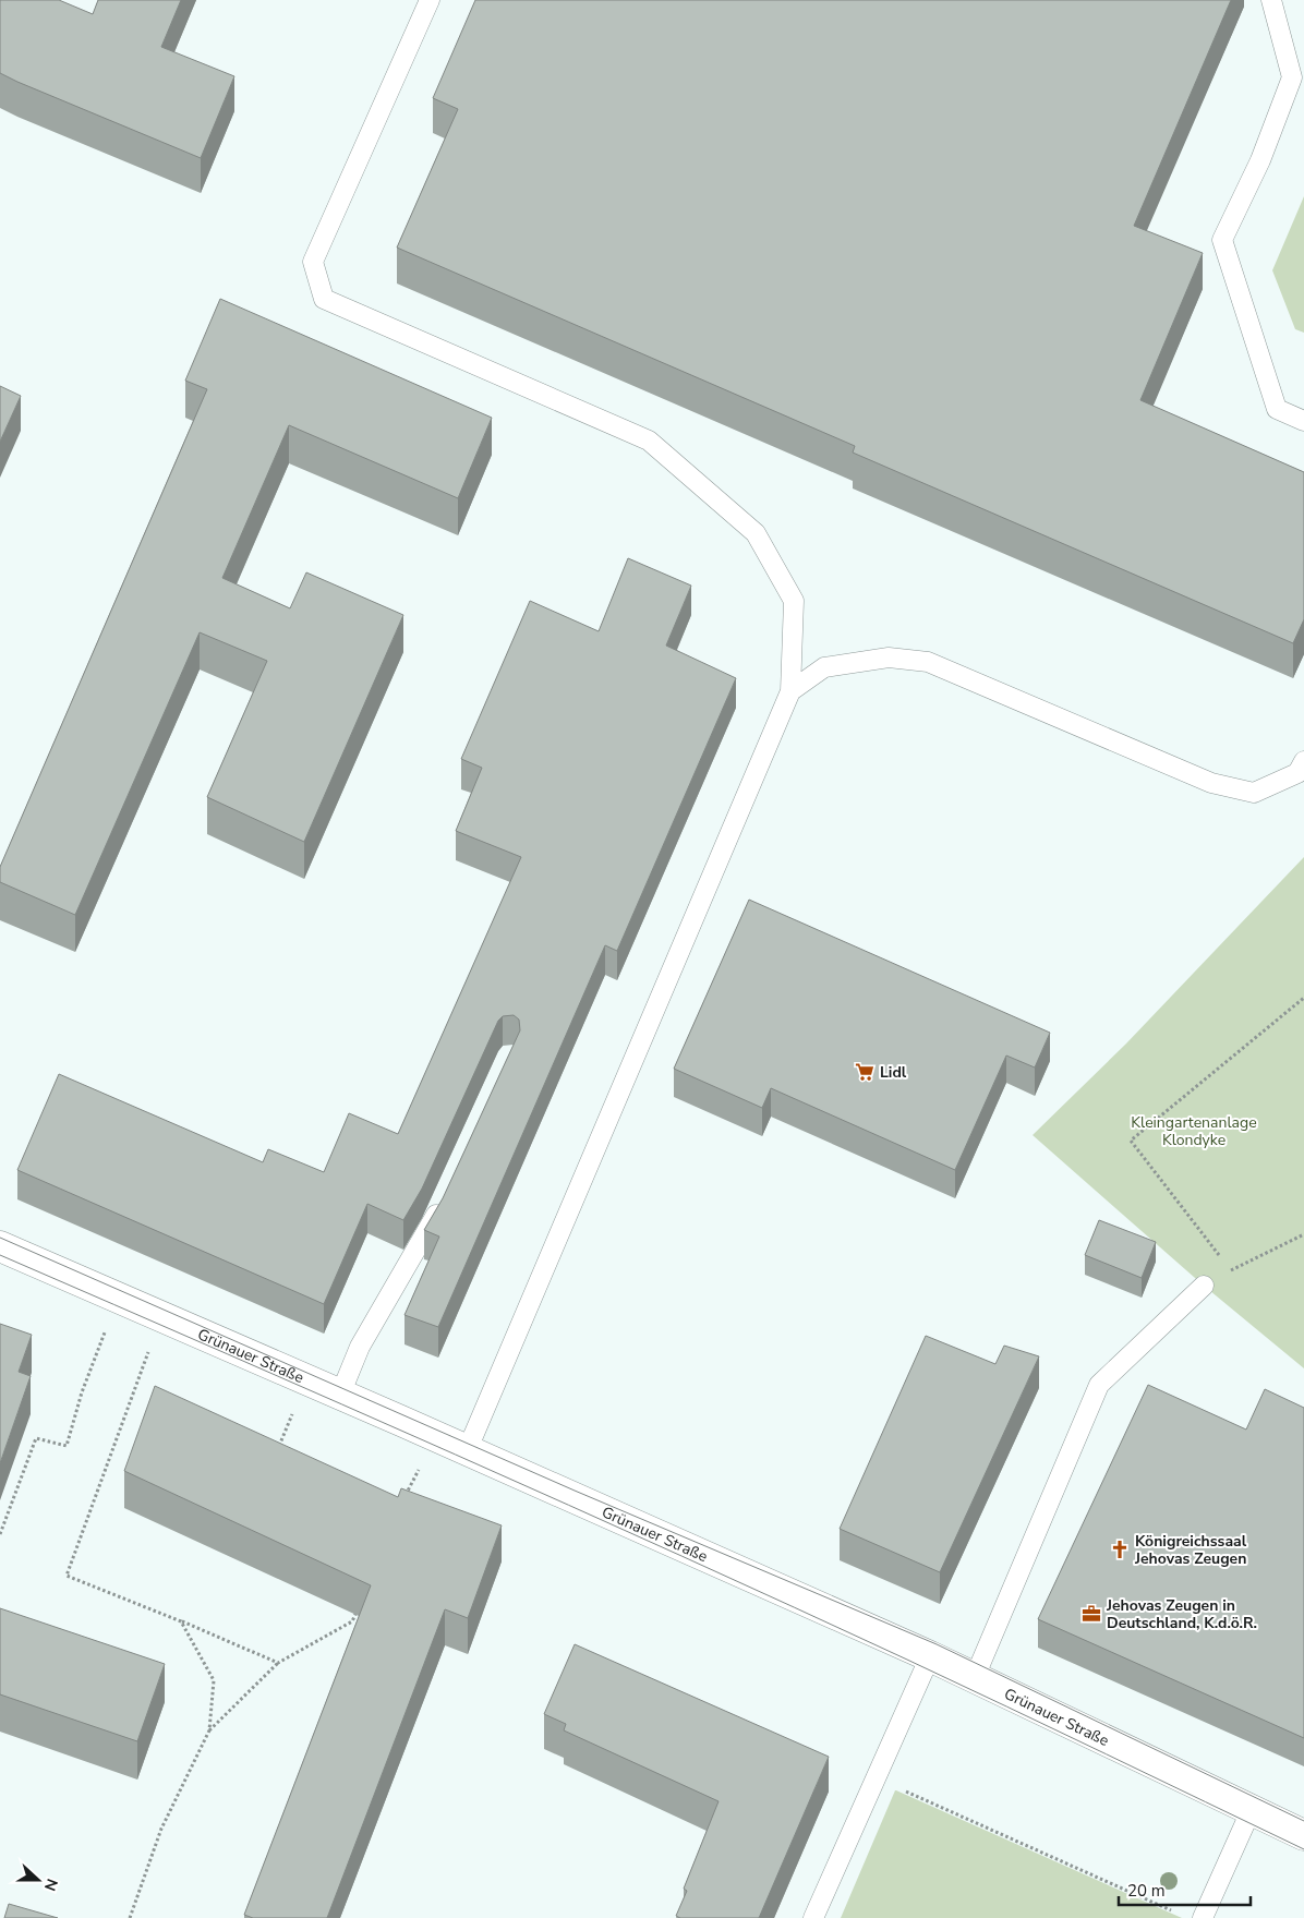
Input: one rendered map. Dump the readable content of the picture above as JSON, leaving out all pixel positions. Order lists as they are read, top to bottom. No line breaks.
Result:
{"streets":{"main road":["Grünauer Straße"]},"parks":["Kleingartenanlage Klondyke"],"places":{"supermarket":["Lidl"],"church":["Königreichssaal Jehovas Zeugen"],"office":["Jehovas Zeugen in Deutschland, K.d.ö.R."]},"scale_bar":"20 m","north":"right"}
